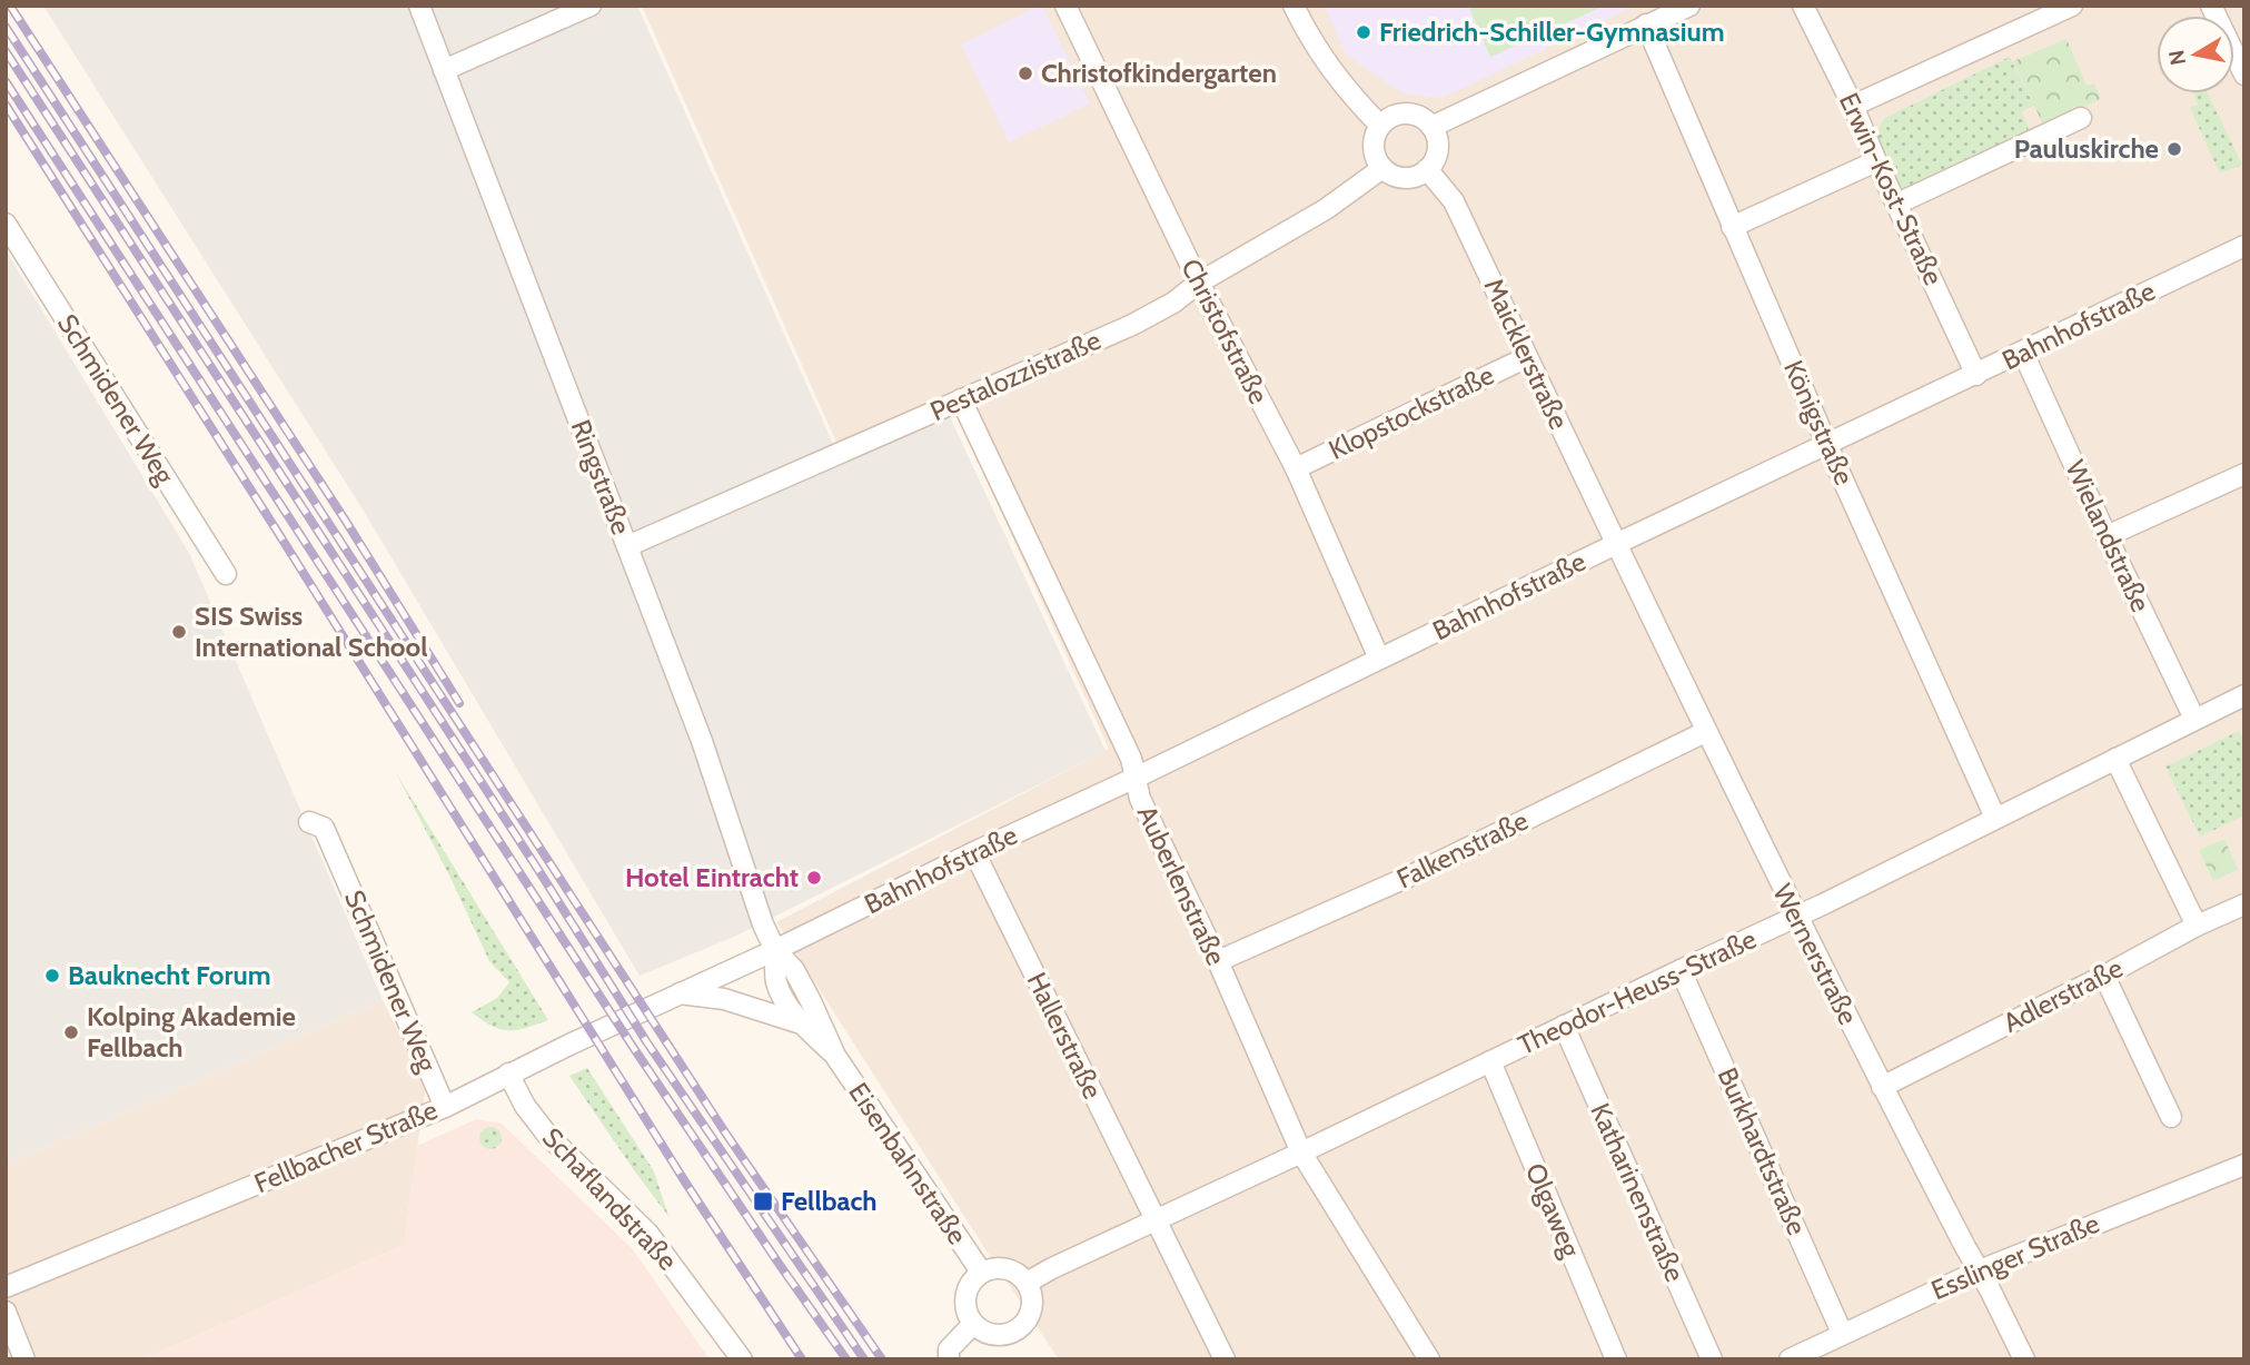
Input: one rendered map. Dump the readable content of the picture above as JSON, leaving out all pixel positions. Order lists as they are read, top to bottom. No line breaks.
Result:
{"streets":{"street":["Erwin-Kost-Straße","Bahnhofstraße","Christofstraße","Maicklerstraße","Pestalozzistraße","Schmidener Weg","Klopstockstraße","Königstraße","Ringstraße","Wielandstraße","Falkenstraße","Auberlenstraße","Wernerstraße","Theodor-Heuss-Straße","Adlerstraße","Hallerstraße","Fellbacher Straße","Burkhardtstraße","Eisenbahnstraße","Katharinenstraße","Schaflandstraße","Olgaweg","Esslinger Straße"]},"crossings":[["Erwin-Kost-Straße","Bahnhofstraße"],["Bahnhofstraße","Christofstraße"],["Bahnhofstraße","Maicklerstraße"],["Bahnhofstraße","Königstraße"],["Bahnhofstraße","Ringstraße"],["Bahnhofstraße","Wielandstraße"],["Bahnhofstraße","Auberlenstraße"],["Bahnhofstraße","Wernerstraße"],["Bahnhofstraße","Hallerstraße"],["Bahnhofstraße","Fellbacher Straße"],["Bahnhofstraße","Eisenbahnstraße"],["Christofstraße","Pestalozzistraße"],["Christofstraße","Klopstockstraße"],["Maicklerstraße","Pestalozzistraße"],["Maicklerstraße","Klopstockstraße"],["Maicklerstraße","Wernerstraße"],["Pestalozzistraße","Ringstraße"],["Pestalozzistraße","Auberlenstraße"],["Schmidener Weg","Fellbacher Straße"],["Königstraße","Theodor-Heuss-Straße"],["Ringstraße","Fellbacher Straße"],["Ringstraße","Eisenbahnstraße"],["Wielandstraße","Theodor-Heuss-Straße"],["Falkenstraße","Auberlenstraße"],["Falkenstraße","Wernerstraße"],["Auberlenstraße","Theodor-Heuss-Straße"],["Wernerstraße","Theodor-Heuss-Straße"],["Wernerstraße","Adlerstraße"],["Wernerstraße","Esslinger Straße"],["Theodor-Heuss-Straße","Hallerstraße"],["Theodor-Heuss-Straße","Burkhardtstraße"],["Theodor-Heuss-Straße","Eisenbahnstraße"],["Theodor-Heuss-Straße","Katharinenstraße"],["Theodor-Heuss-Straße","Olgaweg"],["Fellbacher Straße","Eisenbahnstraße"],["Fellbacher Straße","Schaflandstraße"],["Burkhardtstraße","Esslinger Straße"]],"places":{"other":["Friedrich-Schiller-Gymnasium","Christofkindergarten","Pauluskirche","SIS Swiss International School","Hotel Eintracht","Bauknecht Forum","Kolping Akademie Fellbach"],"transit":["Fellbach"]},"north":"left"}
